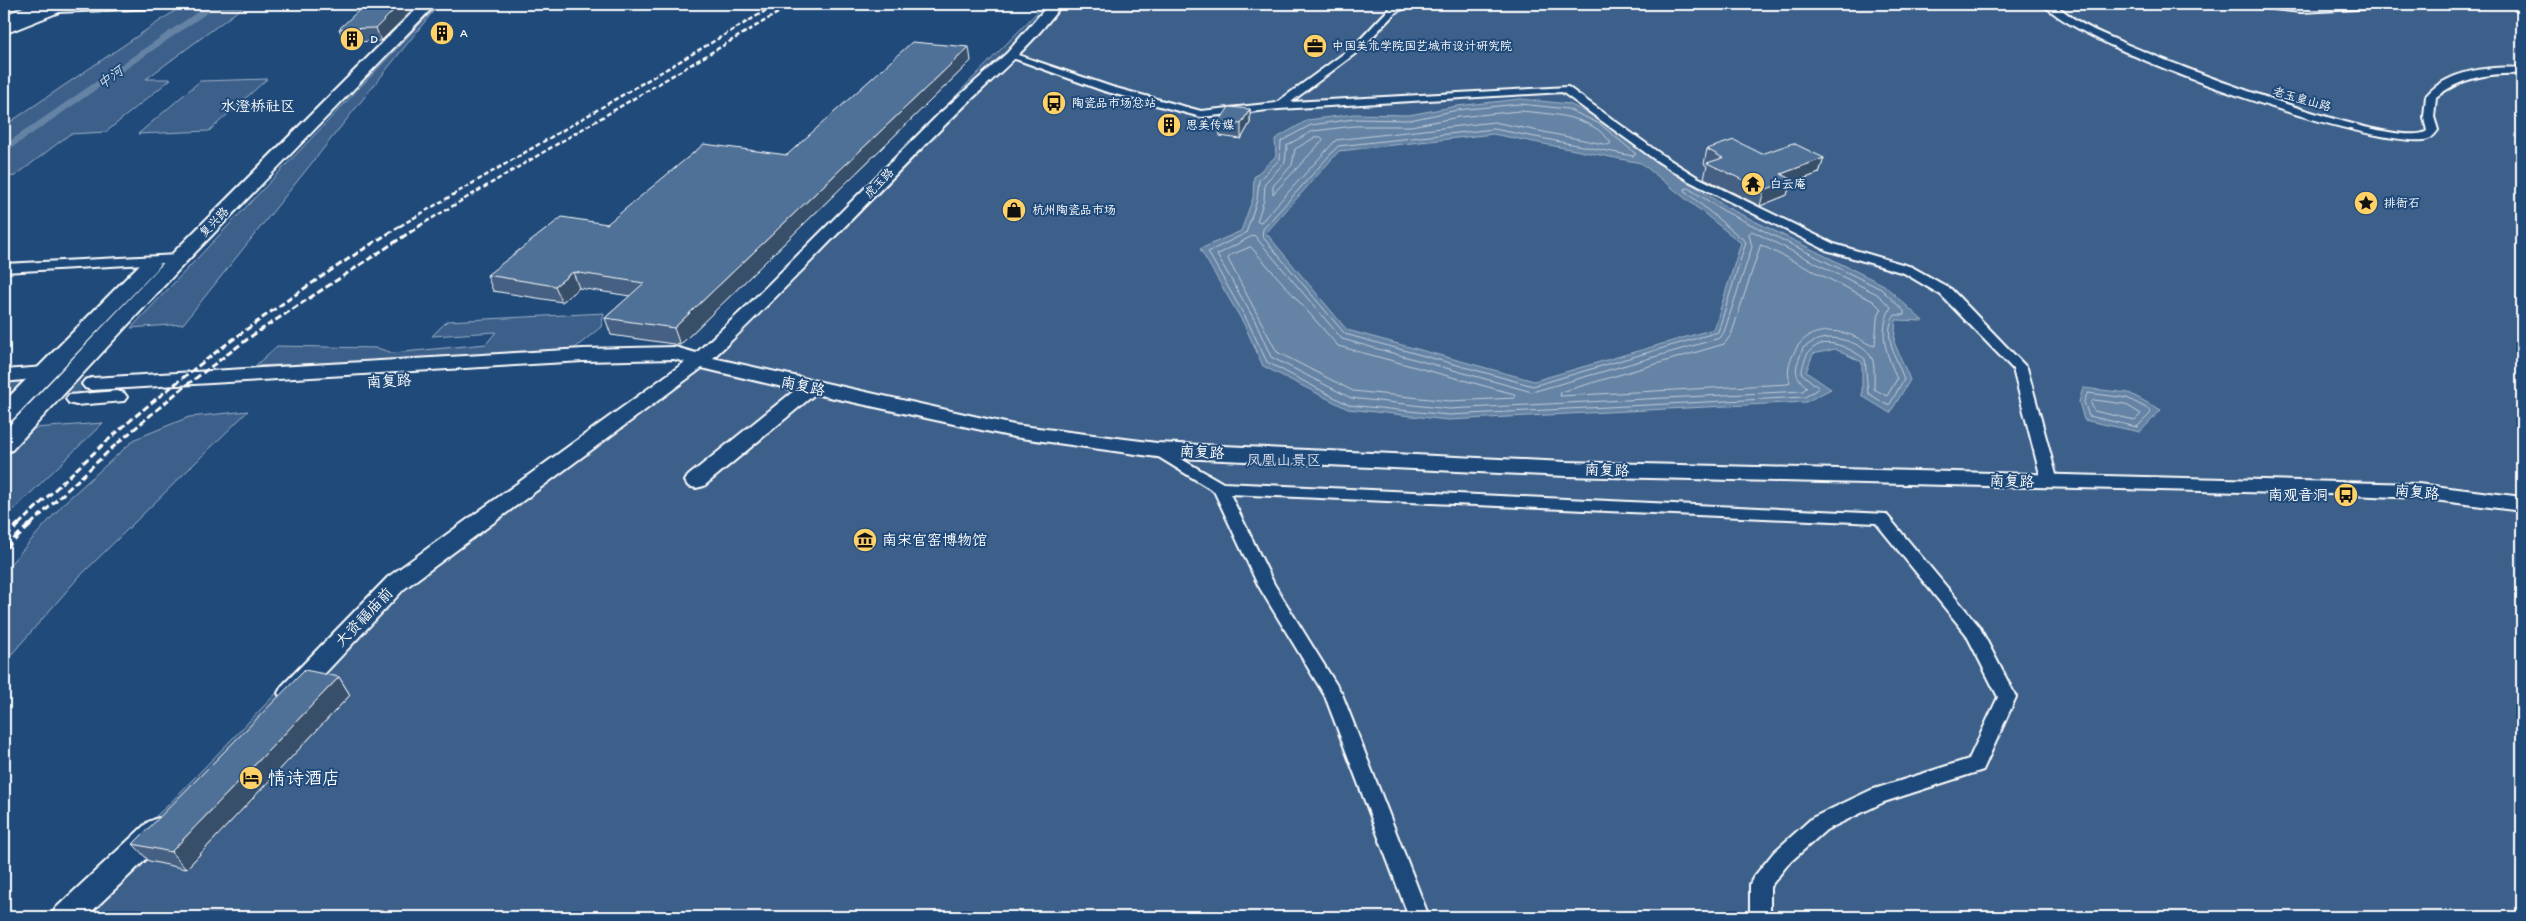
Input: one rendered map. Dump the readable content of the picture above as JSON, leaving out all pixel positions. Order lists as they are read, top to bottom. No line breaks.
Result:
{"streets":{"main road":["复兴路"],"street":["老玉皇山路","虎玉路","南复路","大资福庙前"]},"crossings":[["虎玉路","南复路"],["虎玉路","大资福庙前"],["南复路","大资福庙前"]],"districts":["水澄桥社区"],"water":["中河"],"parks":["凤凰山景区"],"places":{"building":["A","D","思美传媒"],"office":["中国美术学院国艺城市设计研究院"],"bus stop":["陶瓷品市场总站","南观音洞"],"temple":["白云庵"],"place":["排衙石"],"shop":["杭州陶瓷品市场"],"museum":["南宋官窑博物馆"],"hotel":["情诗酒店"]}}
